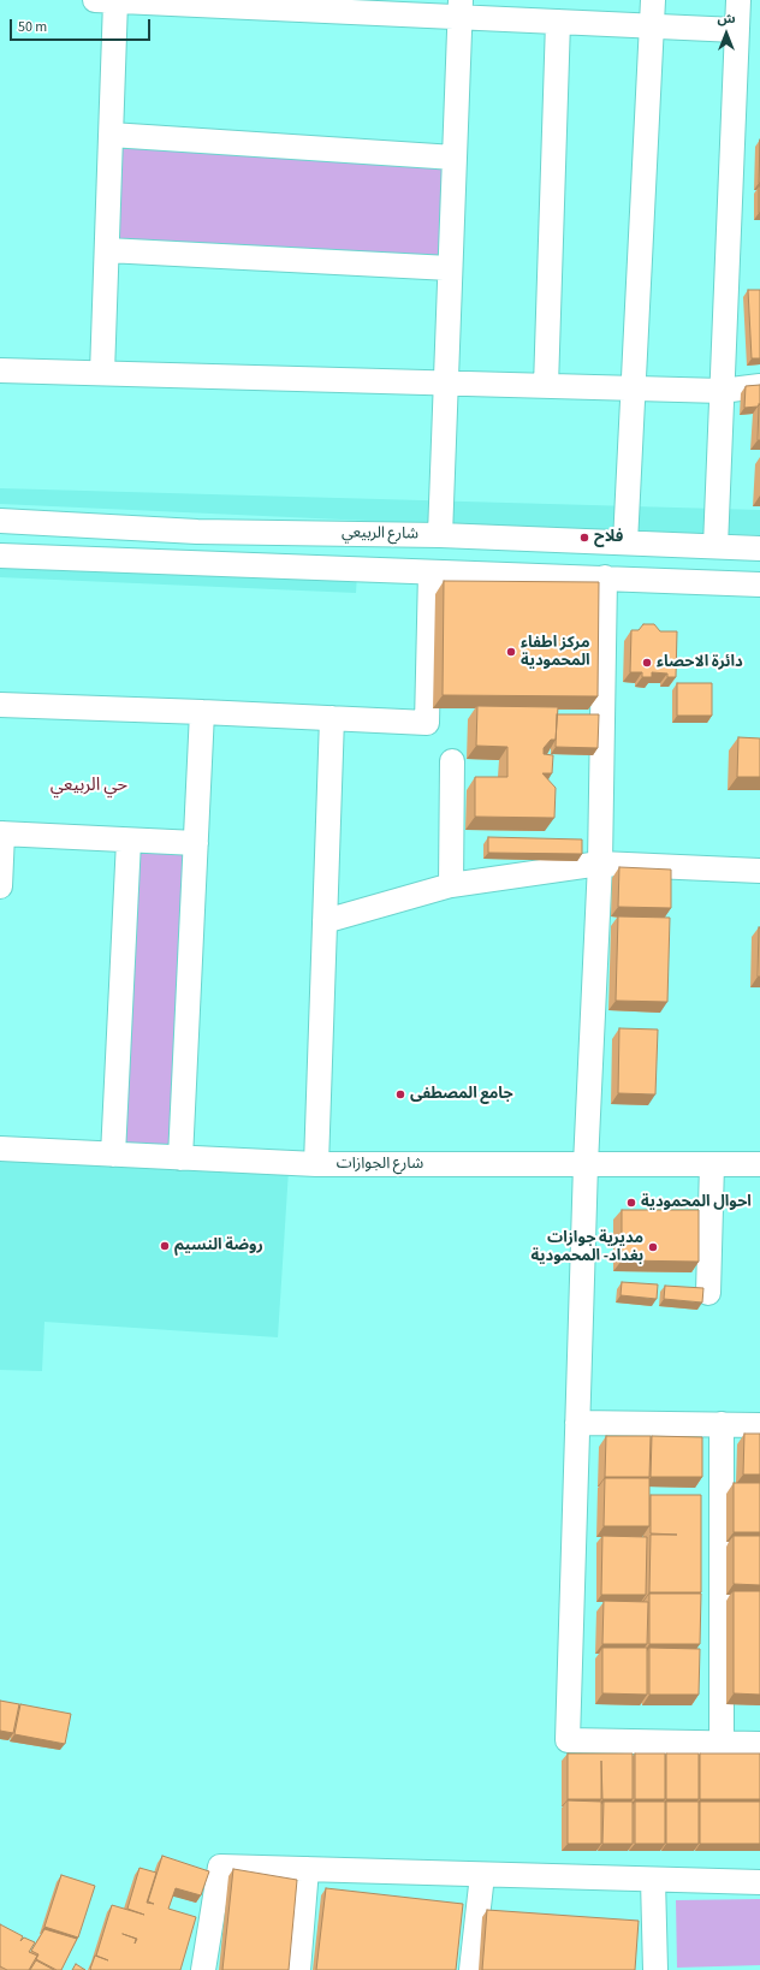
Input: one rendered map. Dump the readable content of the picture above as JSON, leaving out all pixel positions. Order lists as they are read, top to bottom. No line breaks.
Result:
{"streets":{"street":["شارع الربيعي","شارع الجوازات"]},"districts":["حي الربيعي"],"places":["فلاح","مركز اطفاء المحمودية","دائرة الاحصاء","جامع المصطفى","احوال المحمودية","روضة النسيم","مديرية جوازات بغداد- المحمودية"],"scale_bar":"50 m","north":"top"}
